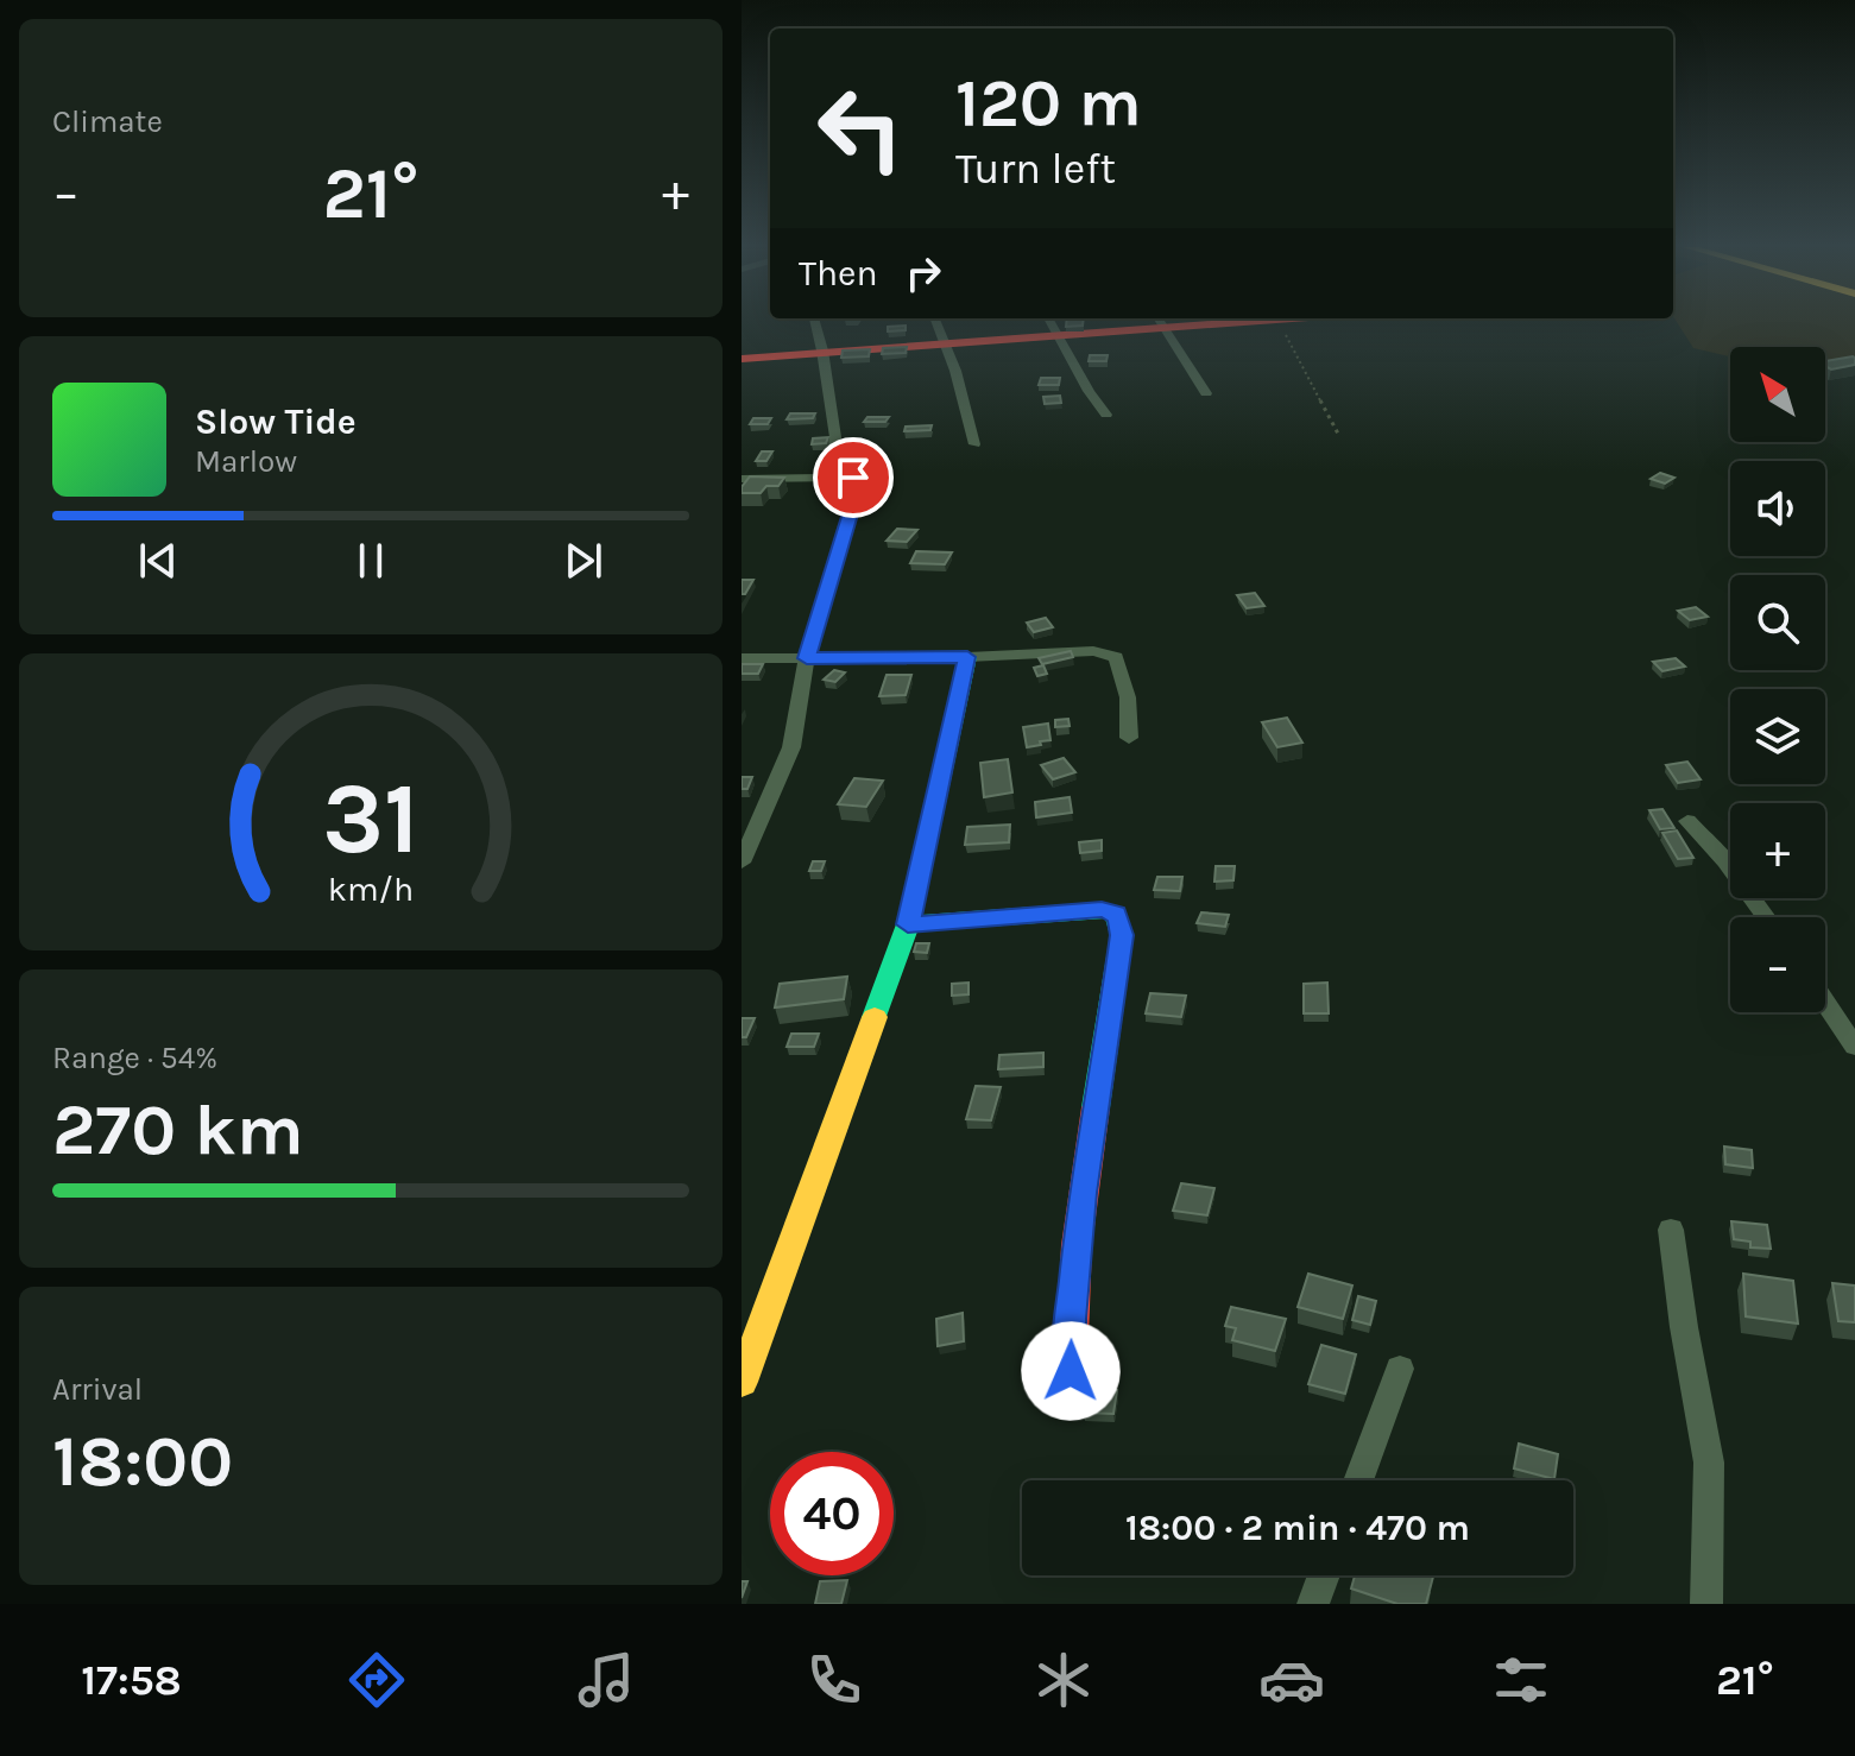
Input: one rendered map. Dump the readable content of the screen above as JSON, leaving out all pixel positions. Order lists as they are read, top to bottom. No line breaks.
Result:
{"north":"top left","page":{"tile":["Climate",["Range · 54%","270 km"],["Arrival","18:00"]],"turn":["120 m","Turn left"],"heat":["−","21°","+"],"then":"Then","map_buttons":["+","−"],"song":["Slow Tide","Marlow"],"limit":"40","trip":"18:00 · 2 min · 470 m","tabs":["17:58","21°"],"gauge":["31","km/h"]}}
